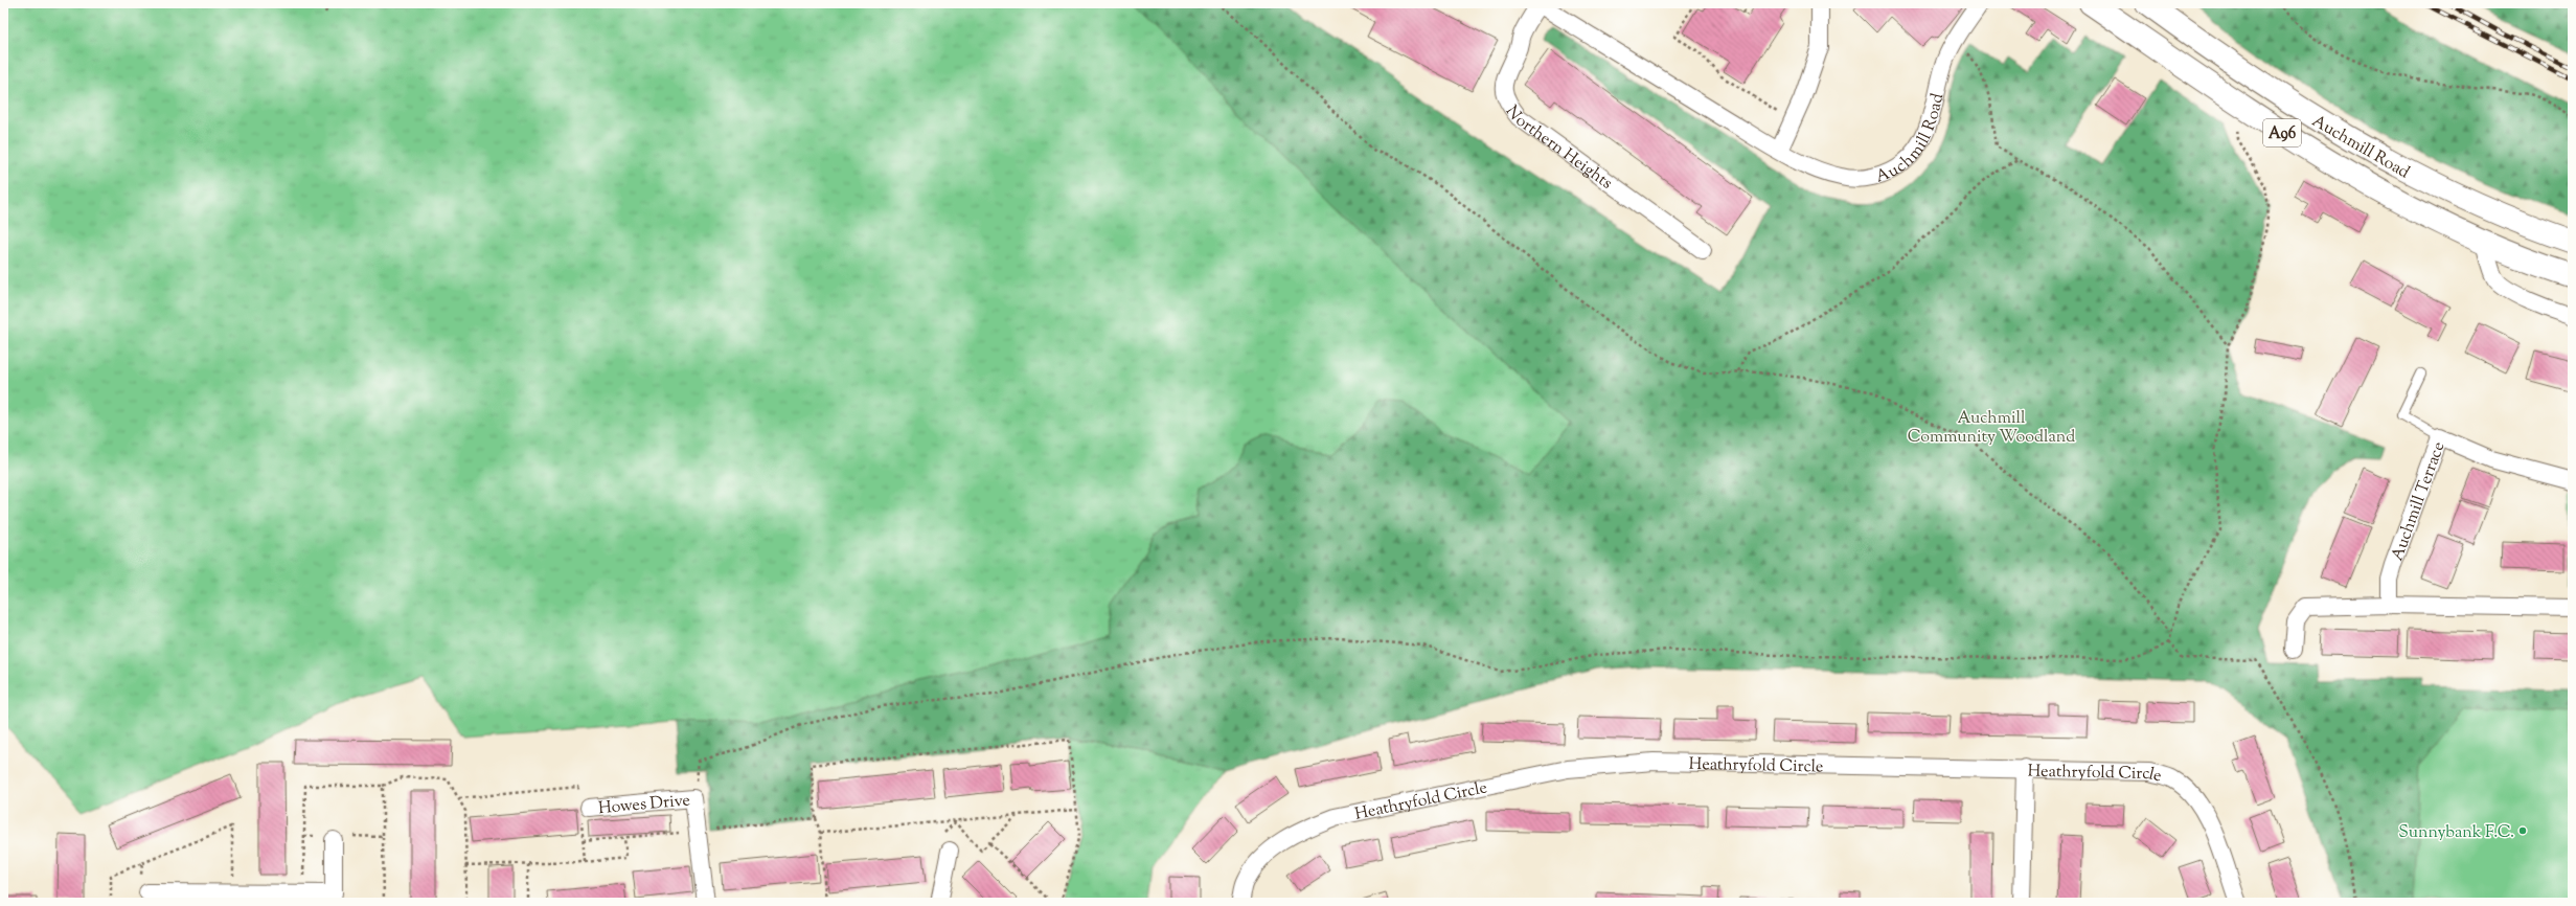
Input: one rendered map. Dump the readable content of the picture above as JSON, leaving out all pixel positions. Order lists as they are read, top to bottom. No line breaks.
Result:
{"streets":{"main road":["Auchmill Road","A96"],"street":["Northern Heights","Auchmill Terrace","Heathryfold Circle","Howes Drive"]},"crossings":[["Auchmill Road","Northern Heights"]],"parks":["Auchmill Community Woodland"],"places":["Sunnybank F.C."]}
